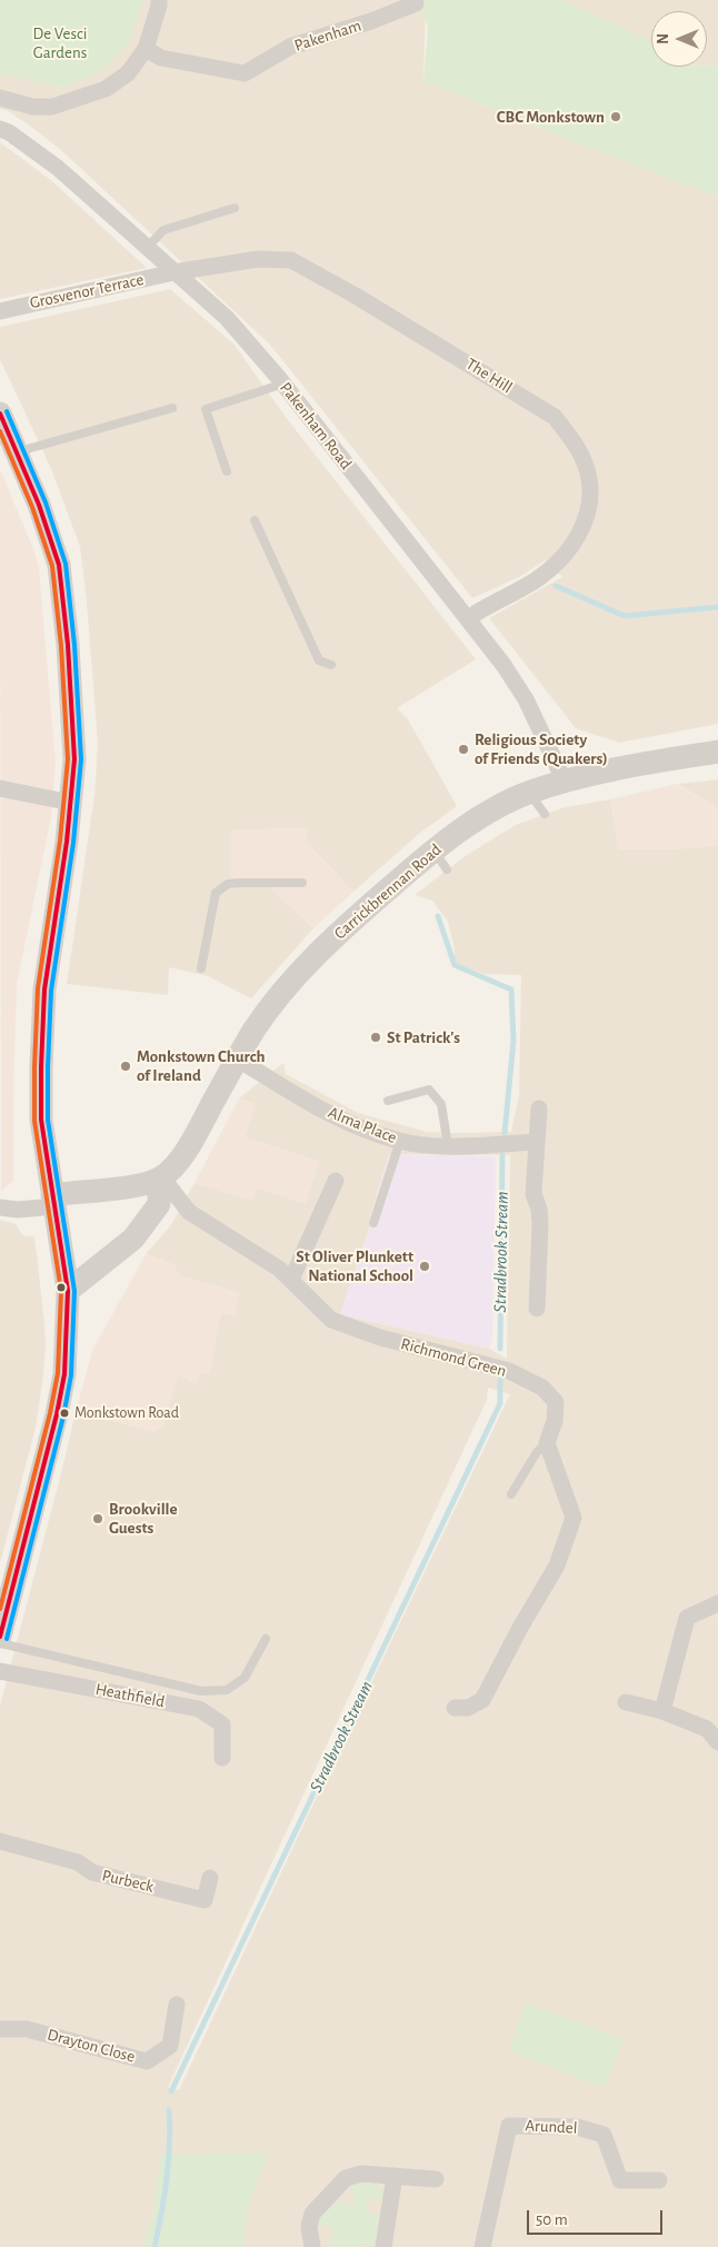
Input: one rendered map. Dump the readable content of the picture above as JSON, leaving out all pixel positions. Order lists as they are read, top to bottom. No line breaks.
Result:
{"streets":{"main road":["Carrickbrennan Road"],"street":["Pakenham","Grosvenor Terrace","The Hill","Pakenham Road","Alma Place","Richmond Green","Heathfield","Purbeck","Drayton Close","Arundel"]},"crossings":[["Grosvenor Terrace","The Hill"],["Grosvenor Terrace","Pakenham Road"],["The Hill","Pakenham Road"],["Pakenham Road","Carrickbrennan Road"],["Carrickbrennan Road","Alma Place"],["Carrickbrennan Road","Richmond Green"]],"water":["Stradbrook Stream"],"parks":["De Vesci Gardens"],"places":["CBC Monkstown","Religious Society of Friends (Quakers)","St Patrick's","Monkstown Church of Ireland","St Oliver Plunkett National School","Monkstown Road","Brookville Guests"],"scale_bar":"50 m","north":"left"}
